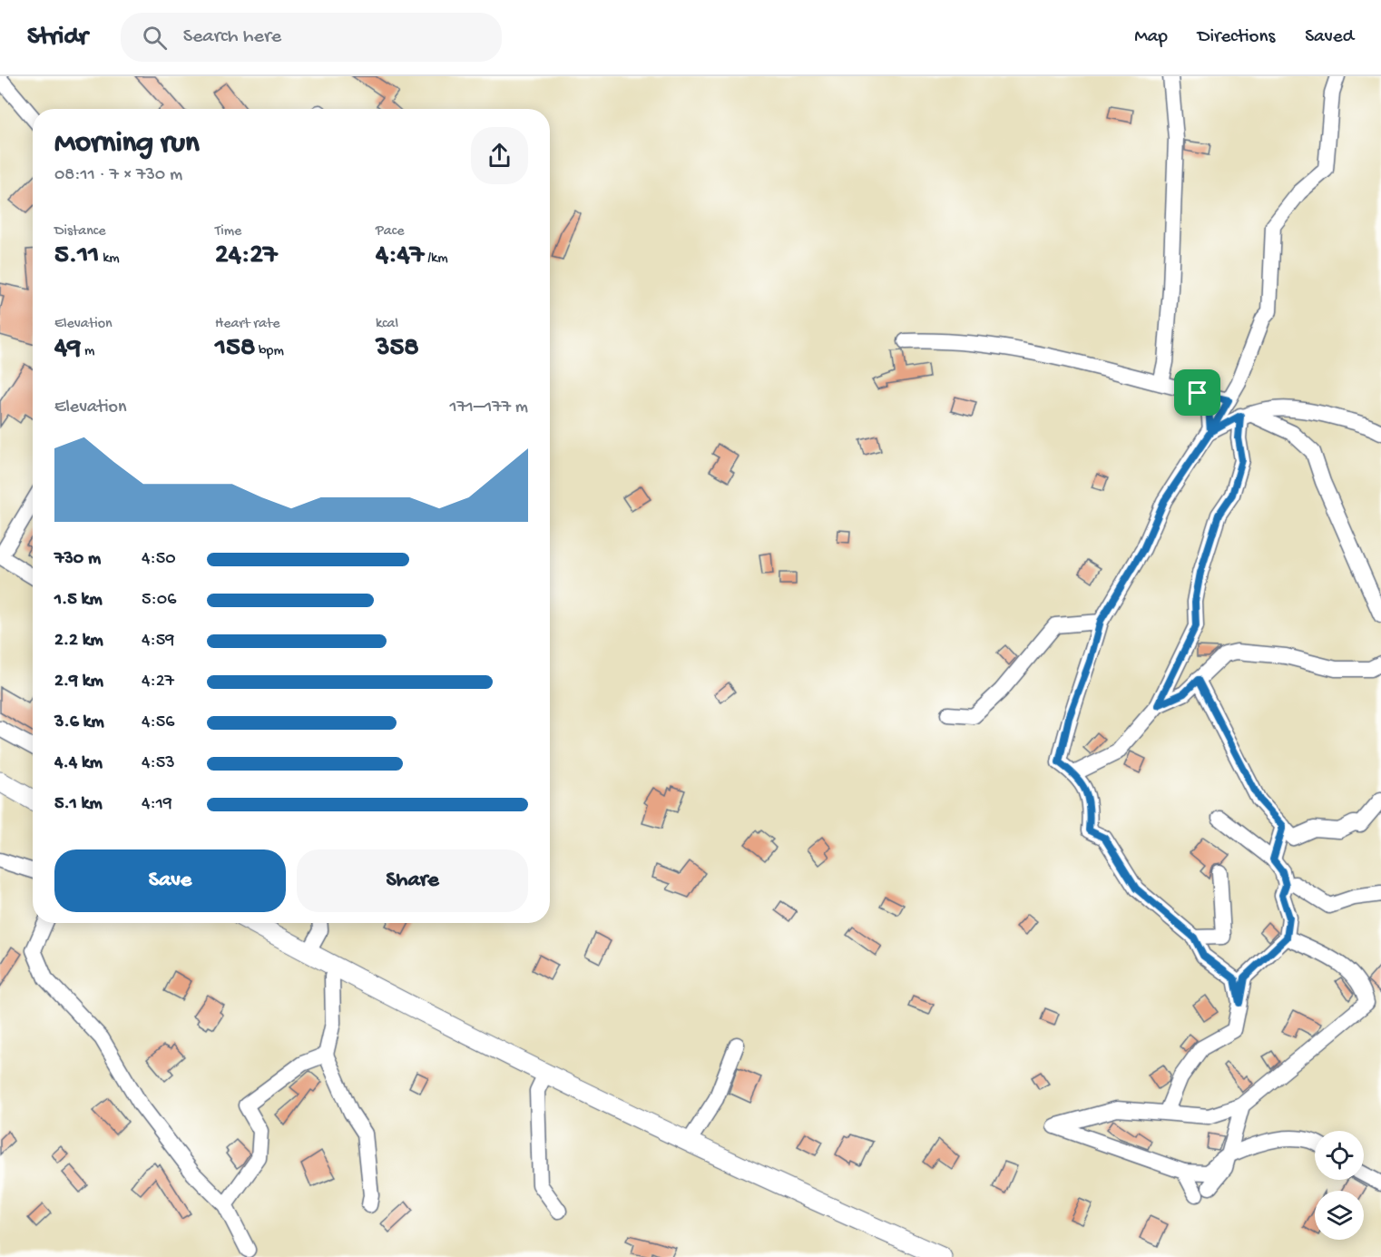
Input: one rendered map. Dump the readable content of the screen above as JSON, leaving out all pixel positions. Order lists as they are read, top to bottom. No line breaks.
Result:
{"page":{"header":"Stridr","search":"Search here","nav":["Map","Directions","Saved"],"heading":["Morning run","08:11 · 7 × 730 m"],"stats":[["Distance","5.11 km"],["Time","24:27"],["Pace","4:47 /km"],["Elevation","49 m"],["Heart rate","158 bpm"],["kcal","358"]],"chart":["Elevation","171–177 m"],"list":[{"name":"730 m","note":"4:50"},{"name":"1.5 km","note":"5:06"},{"name":"2.2 km","note":"4:59"},{"name":"2.9 km","note":"4:27"},{"name":"3.6 km","note":"4:56"},{"name":"4.4 km","note":"4:53"},{"name":"5.1 km","note":"4:19"}],"buttons":["Save","Share"]}}
